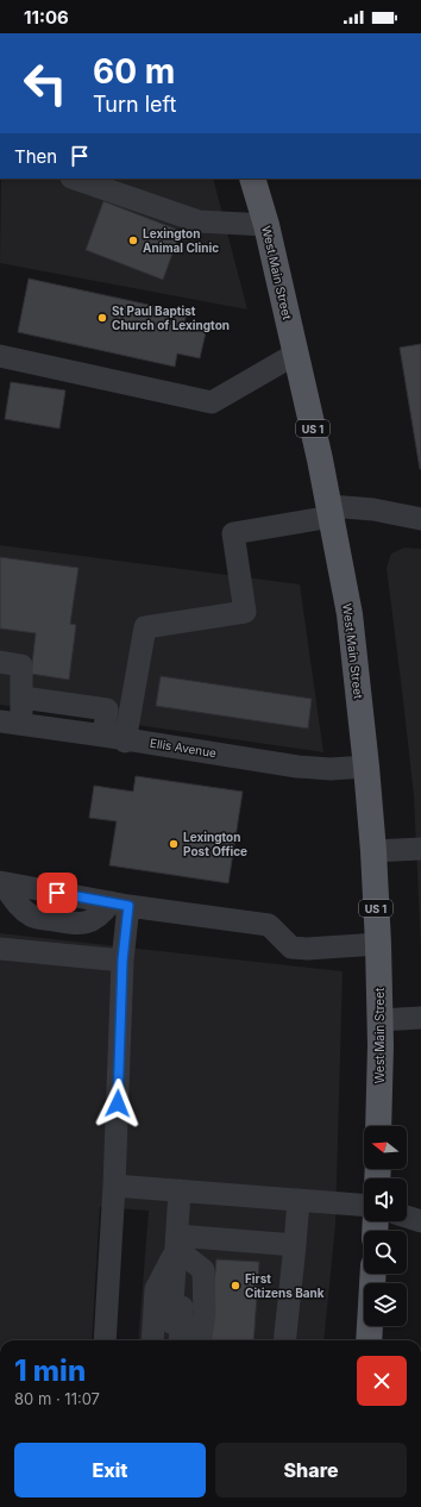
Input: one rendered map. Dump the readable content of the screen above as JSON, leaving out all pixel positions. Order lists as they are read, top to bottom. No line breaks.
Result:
{"streets":{"main road":["West Main Street","US 1"],"street":["Ellis Avenue"]},"crossings":[["West Main Street","Ellis Avenue"]],"places":["Lexington Animal Clinic","St Paul Baptist Church of Lexington","Lexington Post Office","First Citizens Bank"],"north":"left","page":{"status":"11:06","turn":["60 m","Turn left"],"then":"Then","heading":["1 min","80 m · 11:07"],"buttons":["Exit","Share"]}}
